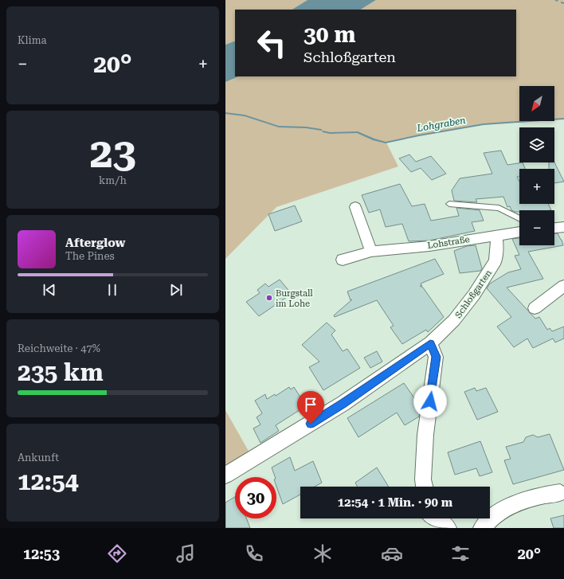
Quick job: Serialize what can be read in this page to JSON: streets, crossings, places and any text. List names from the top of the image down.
{
  "streets": {
    "street": ["Lohstraße", "Schloßgarten"]
  },
  "crossings": [
    ["Lohstraße", "Schloßgarten"]
  ],
  "water": ["Lohgraben"],
  "places": ["Burgstall im Lohe"],
  "north": "bottom left",
  "page": {
    "tile": [
      "Klima",
      ["23", "km/h"],
      ["Reichweite · 47%", "235 km"],
      ["Ankunft", "12:54"]
    ],
    "turn": ["30 m", "Schloßgarten"],
    "heat": ["−", "20°", "+"],
    "map_buttons": ["+", "−"],
    "song": ["Afterglow", "The Pines"],
    "limit": "30",
    "trip": "12:54 · 1 Min. · 90 m",
    "tabs": ["12:53", "20°"]
  }
}
